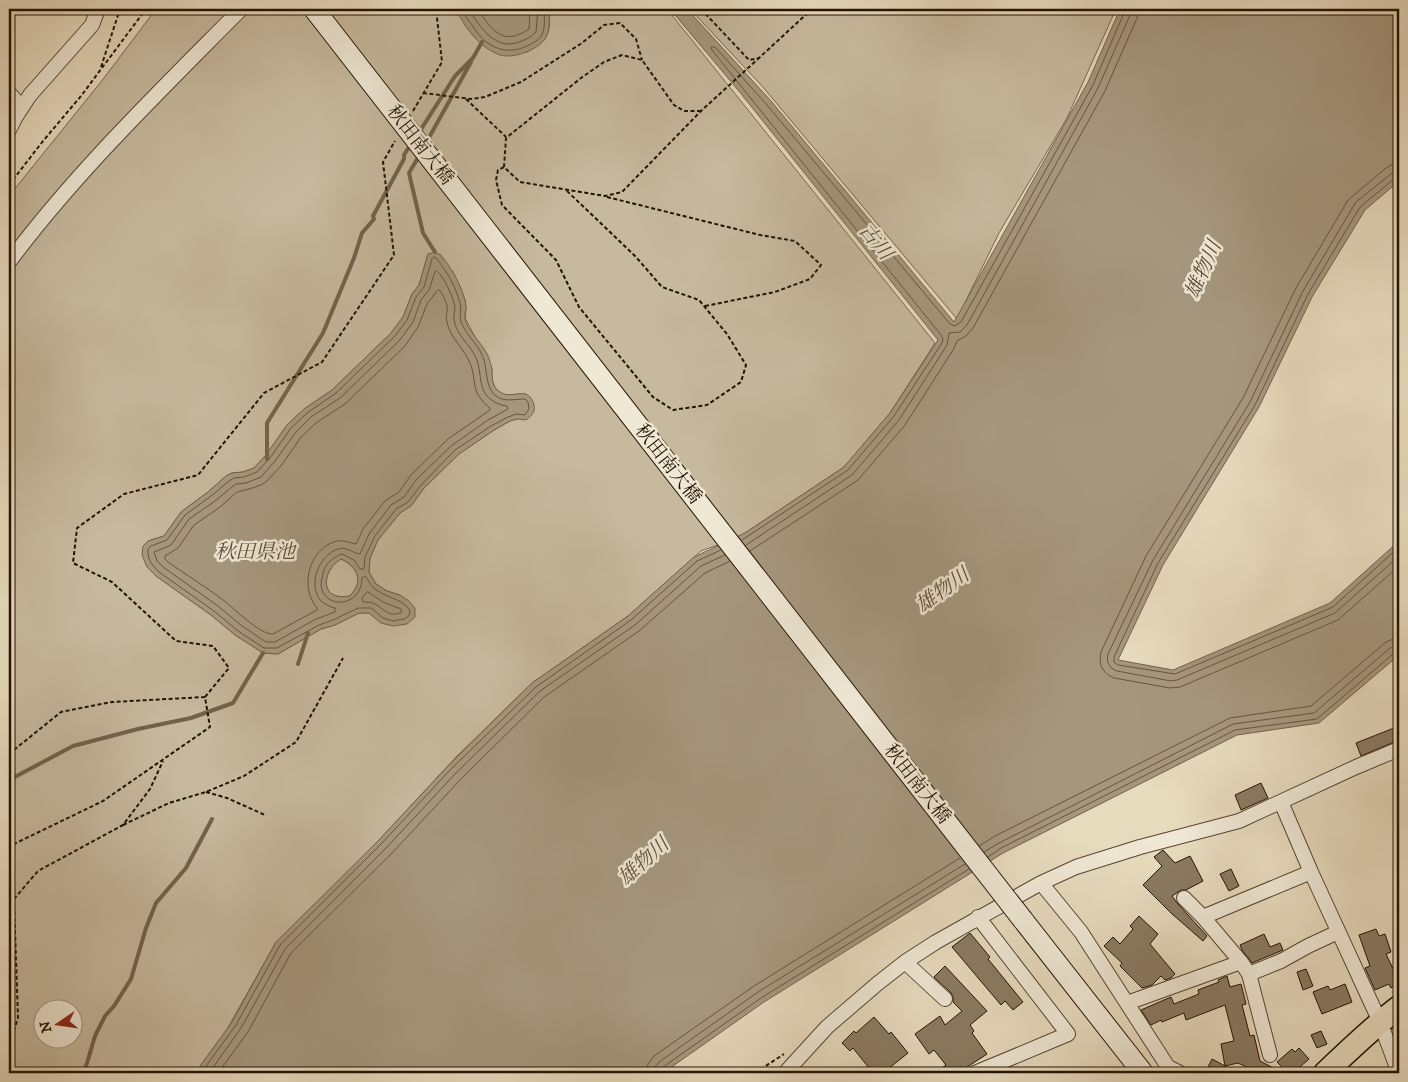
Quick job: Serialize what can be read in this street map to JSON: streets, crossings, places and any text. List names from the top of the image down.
{
  "streets": {
    "street": ["秋田南大橋"]
  },
  "water": ["古川", "雄物川", "秋田県池"],
  "north": "left"
}
